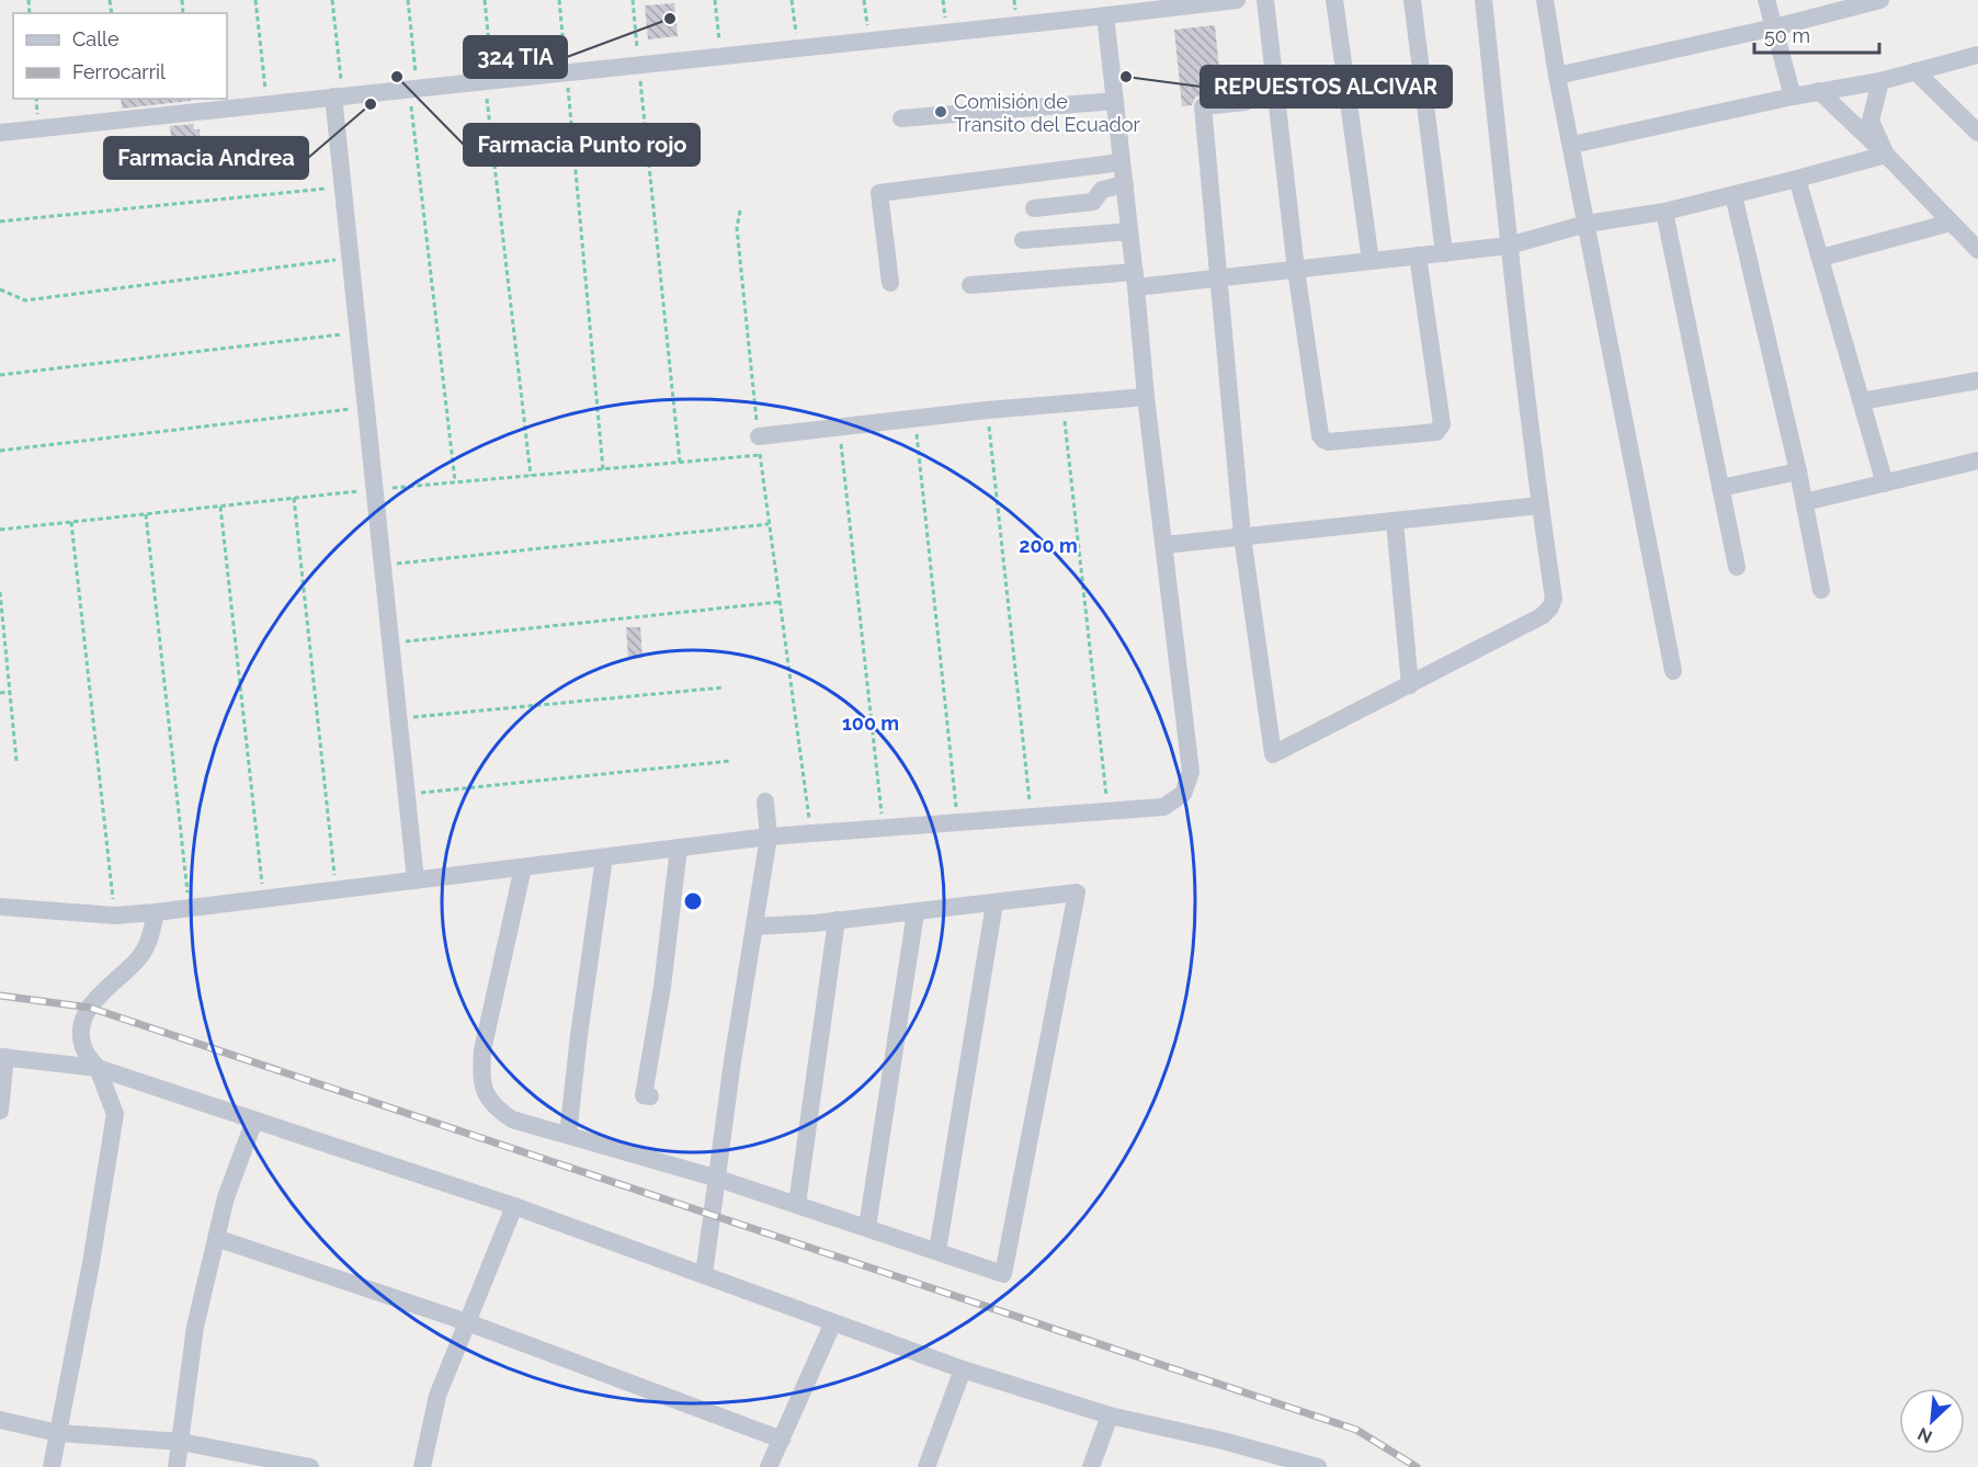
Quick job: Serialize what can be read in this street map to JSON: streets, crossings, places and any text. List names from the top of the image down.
{
  "places": [
    "324 TIA",
    "Farmacia Punto rojo",
    "REPUESTOS ALCIVAR",
    "Farmacia Andrea",
    "Comisión de Transito del Ecuador"
  ],
  "legend": ["Calle", "Ferrocarril"],
  "scale_bar": "50 m",
  "north": "bottom left",
  "rings": ["200 m", "100 m"]
}
